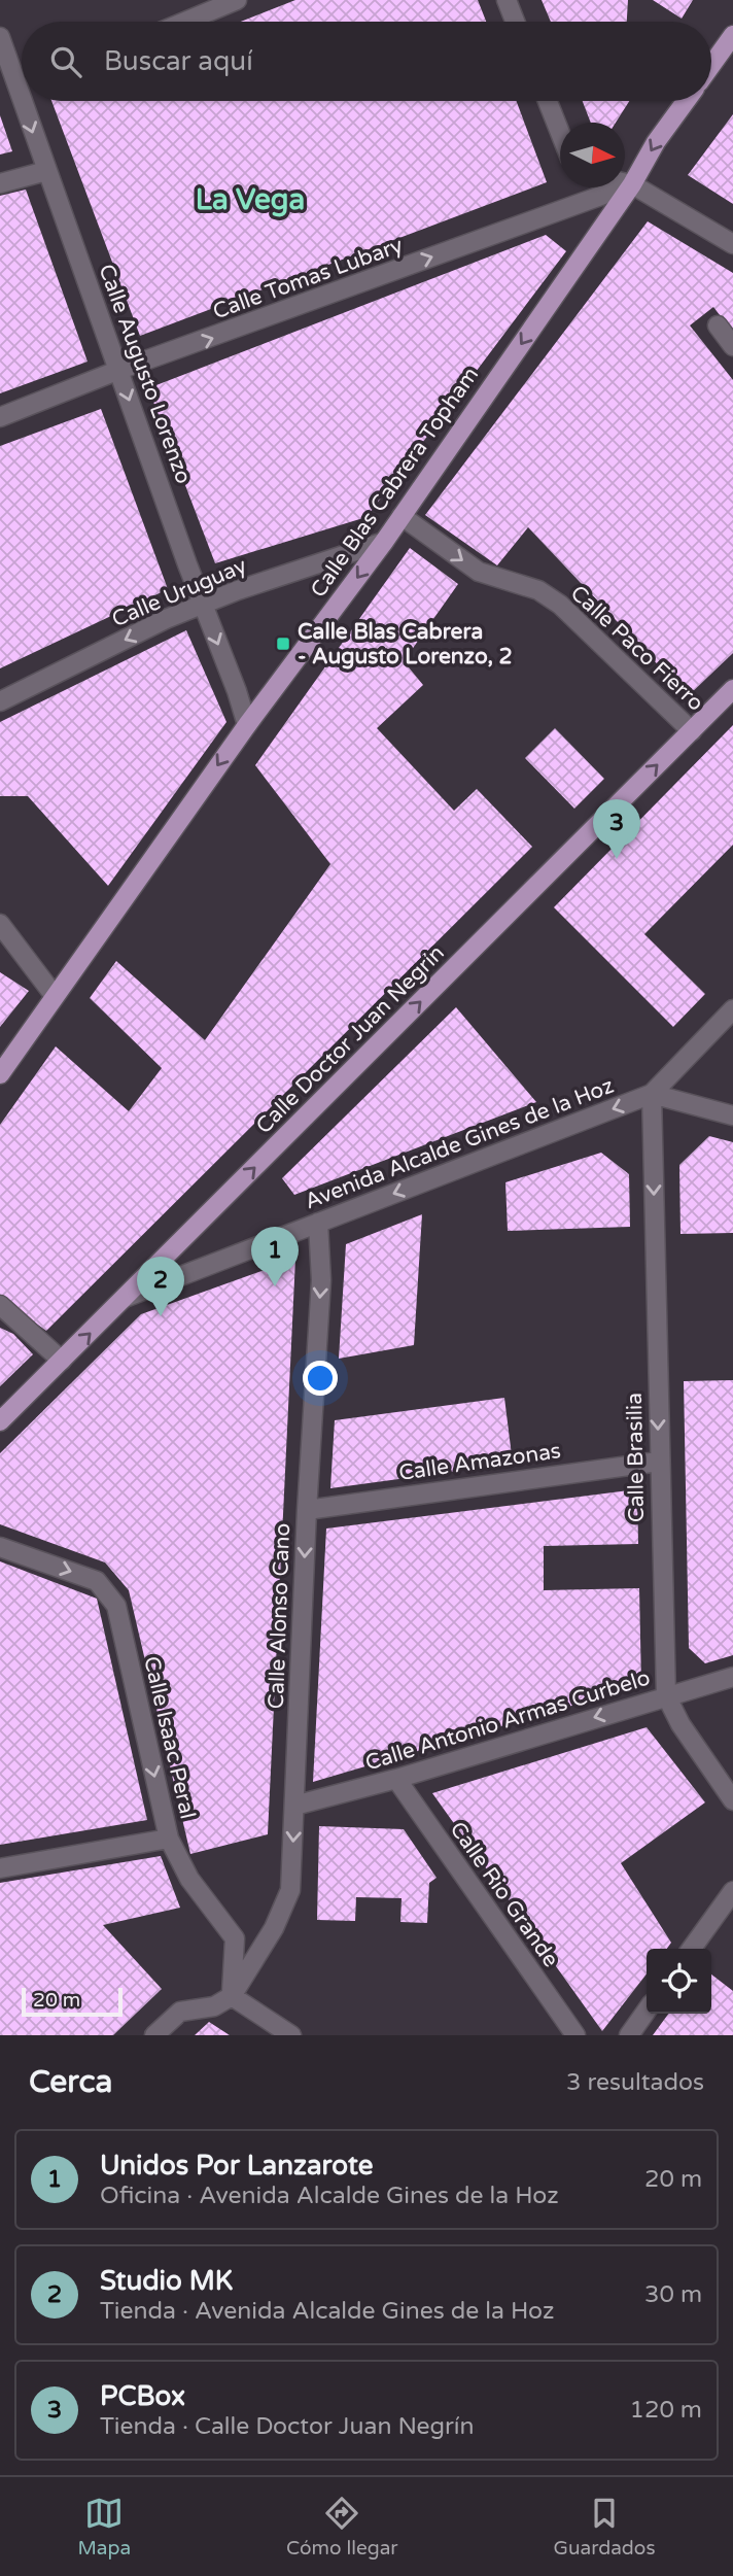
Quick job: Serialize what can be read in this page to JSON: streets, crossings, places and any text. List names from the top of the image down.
{
  "streets": {
    "main road": ["Calle Blas Cabrera Topham", "Calle Doctor Juan Negrín"],
    "street": [
      "Calle Tomas Lubary",
      "Calle Augusto Lorenzo",
      "Calle Uruguay",
      "Calle Paco Fierro",
      "Avenida Alcalde Gines de la Hoz",
      "Calle Brasilia",
      "Calle Amazonas",
      "Calle Alonso Cano",
      "Calle Antonio Armas Curbelo",
      "Calle Isaac Peral",
      "Calle Rio Grande"
    ]
  },
  "crossings": [
    ["Calle Tomas Lubary", "Calle Augusto Lorenzo"],
    ["Calle Tomas Lubary", "Calle Blas Cabrera Topham"],
    ["Calle Augusto Lorenzo", "Calle Blas Cabrera Topham"],
    ["Calle Augusto Lorenzo", "Calle Uruguay"],
    ["Calle Blas Cabrera Topham", "Calle Uruguay"],
    ["Calle Blas Cabrera Topham", "Calle Paco Fierro"],
    ["Calle Paco Fierro", "Calle Doctor Juan Negrín"],
    ["Calle Doctor Juan Negrín", "Avenida Alcalde Gines de la Hoz"],
    ["Avenida Alcalde Gines de la Hoz", "Calle Brasilia"],
    ["Avenida Alcalde Gines de la Hoz", "Calle Alonso Cano"],
    ["Calle Brasilia", "Calle Amazonas"],
    ["Calle Brasilia", "Calle Antonio Armas Curbelo"],
    ["Calle Amazonas", "Calle Alonso Cano"],
    ["Calle Alonso Cano", "Calle Antonio Armas Curbelo"],
    ["Calle Alonso Cano", "Calle Isaac Peral"],
    ["Calle Antonio Armas Curbelo", "Calle Rio Grande"]
  ],
  "one_way": [
    "Calle Tomas Lubary",
    "Calle Augusto Lorenzo",
    "Calle Blas Cabrera Topham",
    "Calle Uruguay",
    "Calle Paco Fierro",
    "Calle Doctor Juan Negrín",
    "Avenida Alcalde Gines de la Hoz",
    "Calle Brasilia",
    "Calle Alonso Cano",
    "Calle Antonio Armas Curbelo",
    "Calle Isaac Peral"
  ],
  "districts": ["La Vega"],
  "places": {
    "transit": ["Calle Blas Cabrera - Augusto Lorenzo, 2"]
  },
  "scale_bar": "20 m",
  "north": "right",
  "page": {
    "search": "Buscar aquí",
    "pins": ["3", "1", "2"],
    "scale": "20 m",
    "heading": ["Cerca", "3 resultados"],
    "list": [
      {
        "mark": "1",
        "name": "Unidos Por Lanzarote",
        "note": "Oficina · Avenida Alcalde Gines de la Hoz",
        "value": "20 m"
      },
      {
        "mark": "2",
        "name": "Studio MK",
        "note": "Tienda · Avenida Alcalde Gines de la Hoz",
        "value": "30 m"
      },
      {
        "mark": "3",
        "name": "PCBox",
        "note": "Tienda · Calle Doctor Juan Negrín",
        "value": "120 m"
      }
    ],
    "nav": ["Mapa", "Cómo llegar", "Guardados"]
  }
}
